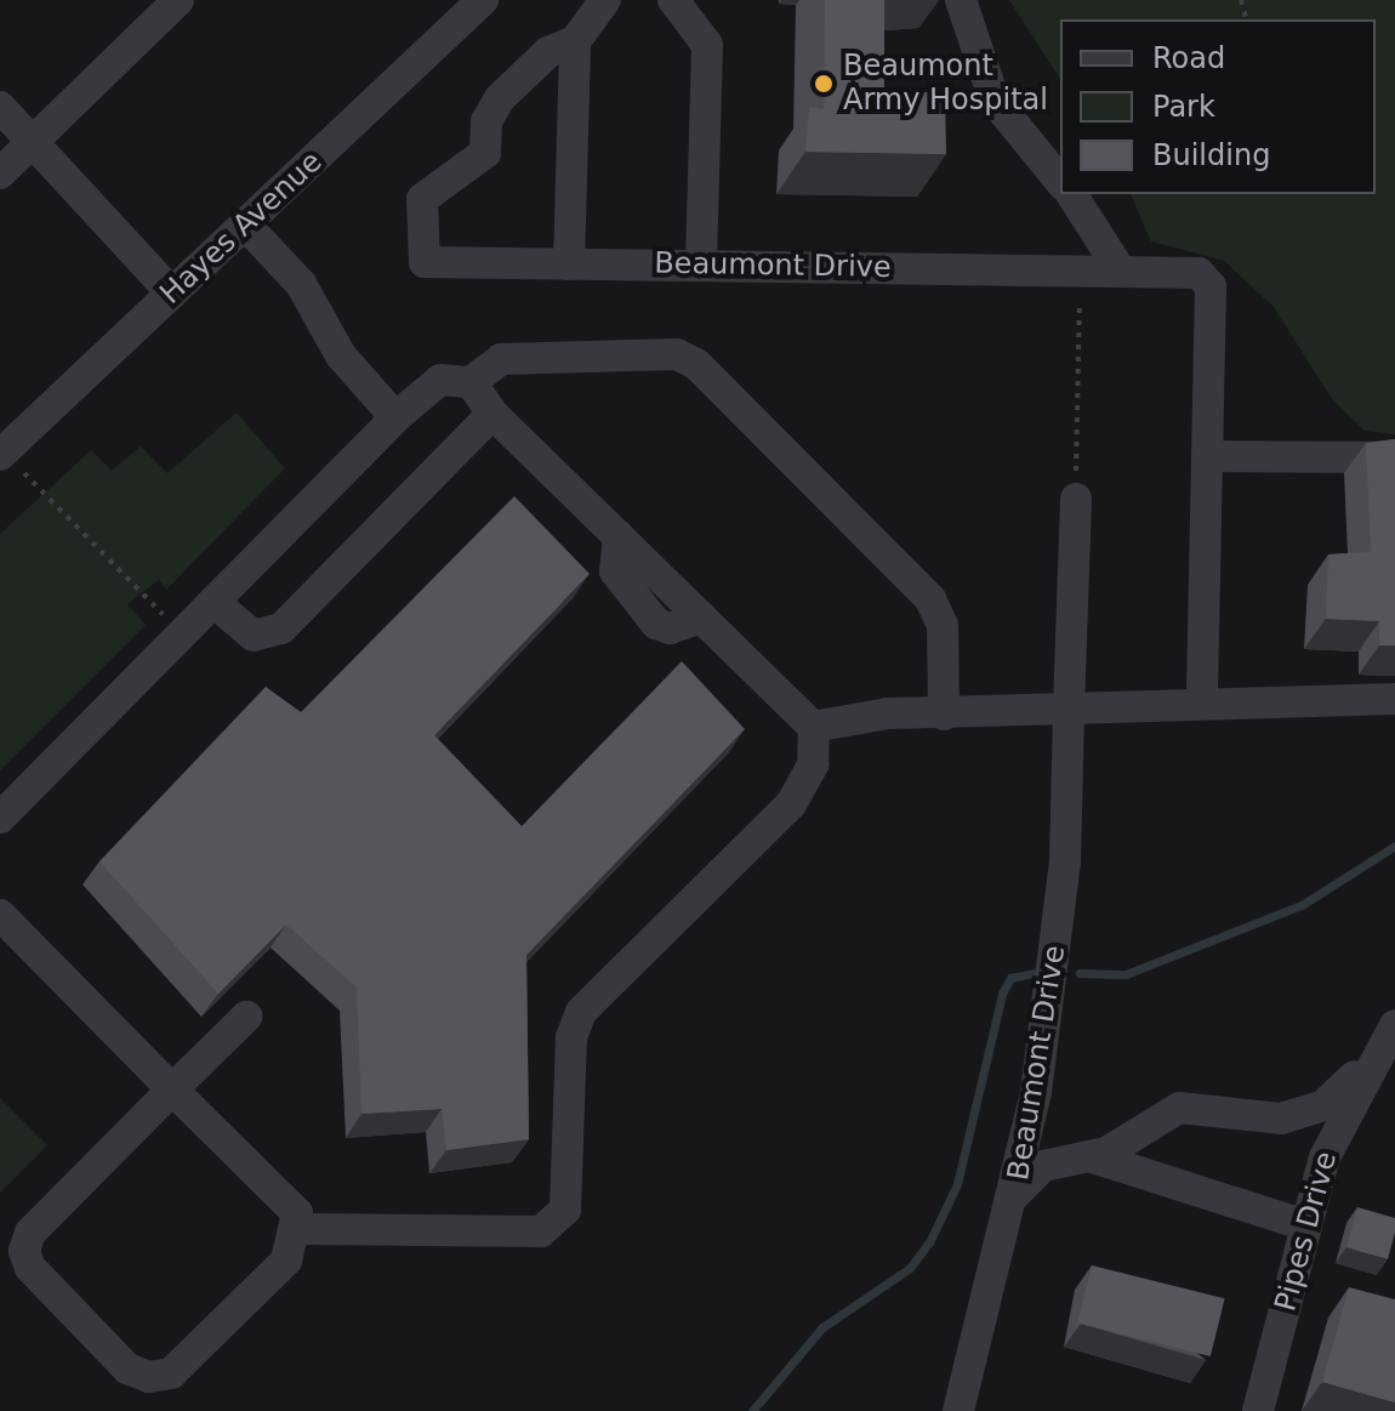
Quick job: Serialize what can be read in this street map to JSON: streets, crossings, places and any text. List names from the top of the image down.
{
  "streets": {
    "street": ["Hayes Avenue", "Beaumont Drive", "Pipes Drive"]
  },
  "crossings": [
    ["Beaumont Drive", "Pipes Drive"]
  ],
  "places": ["Beaumont Army Hospital"],
  "legend": ["Road", "Park", "Building"]
}
